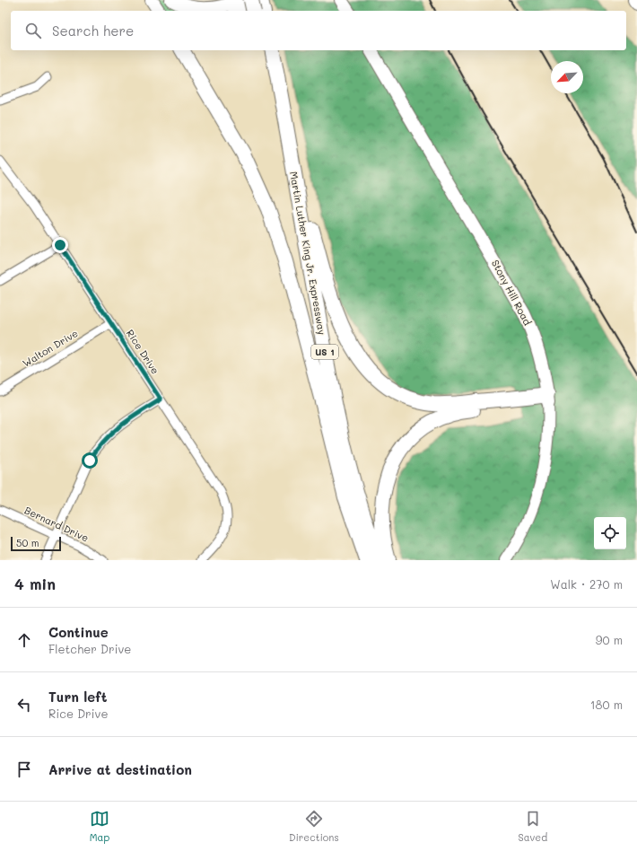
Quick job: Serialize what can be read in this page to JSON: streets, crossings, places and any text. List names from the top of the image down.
{
  "streets": {
    "highway": ["Martin Luther King Jr. Expressway", "US 1"],
    "main road": ["Stony Hill Road"],
    "street": ["Walton Drive", "Rice Drive", "Bernard Drive"]
  },
  "crossings": [
    ["Walton Drive", "Rice Drive"]
  ],
  "scale_bar": "50 m",
  "north": "bottom left",
  "page": {
    "search": "Search here",
    "scale": "50 m",
    "heading": ["4 min", "Walk · 270 m"],
    "list": [
      ["Continue", "Fletcher Drive", "90 m"],
      ["Turn left", "Rice Drive", "180 m"],
      "Arrive at destination"
    ],
    "nav": ["Map", "Directions", "Saved"]
  }
}
